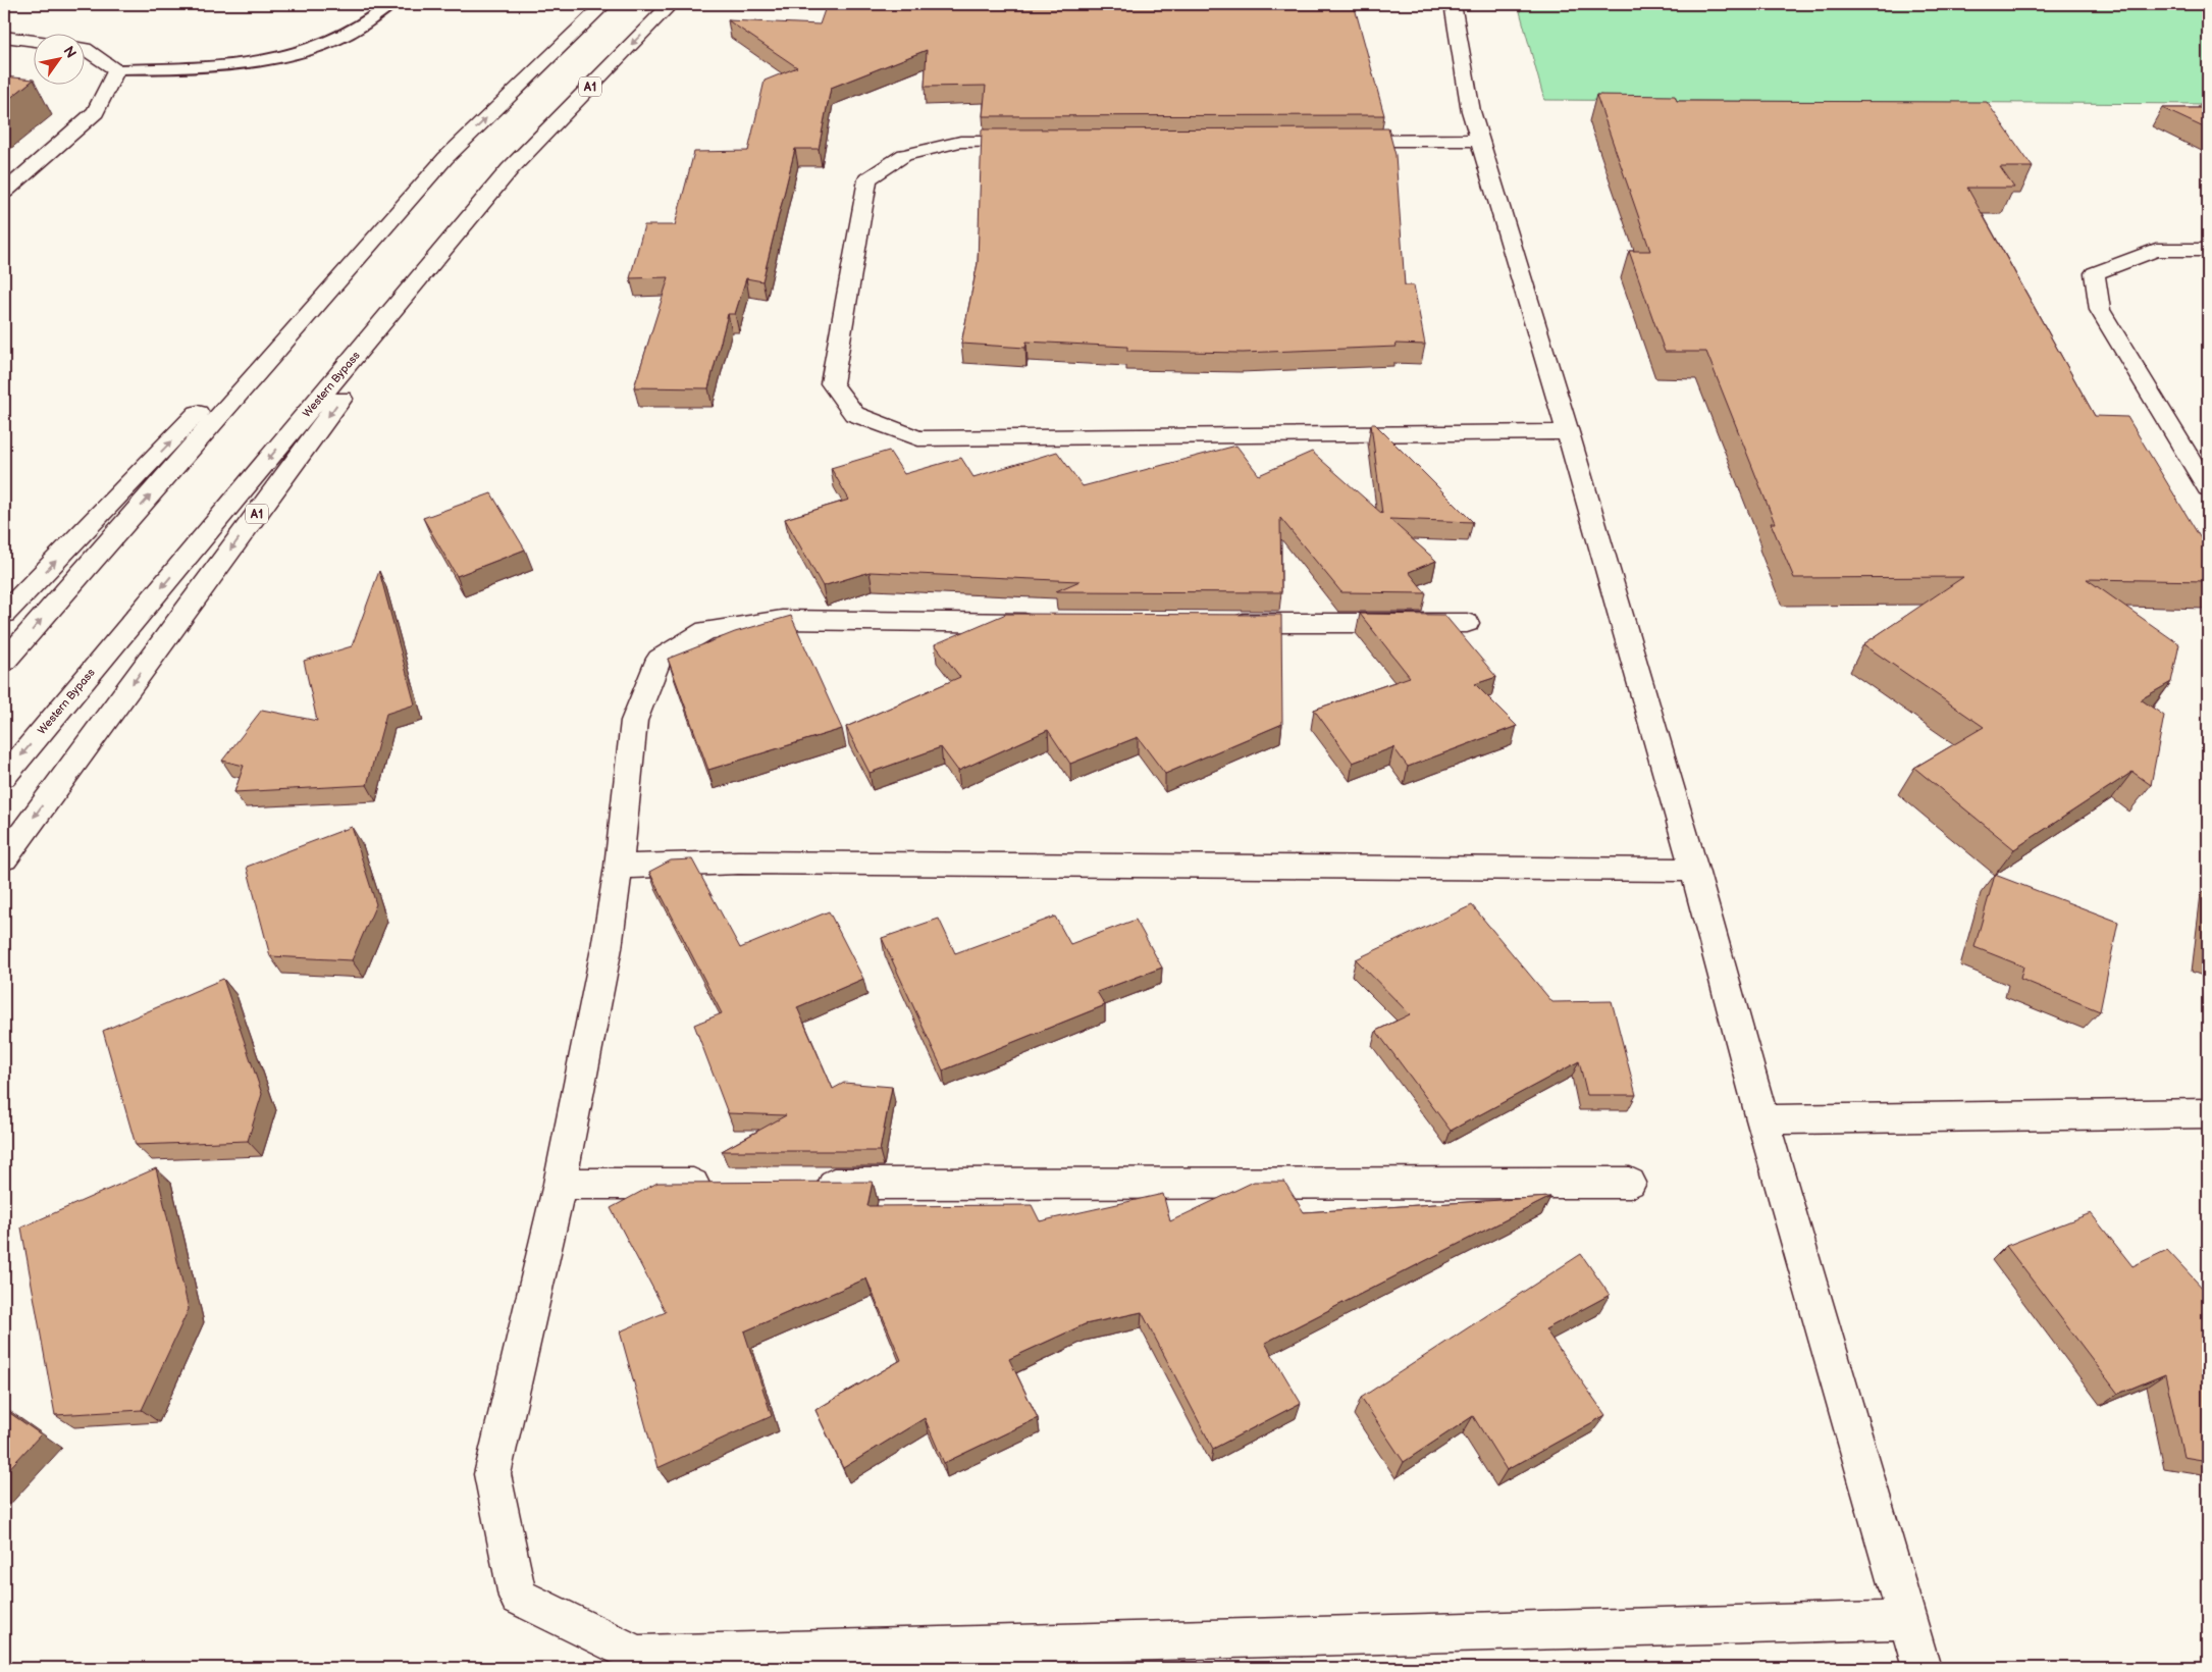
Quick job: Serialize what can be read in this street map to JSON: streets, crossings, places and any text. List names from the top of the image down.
{
  "streets": {
    "main road": ["A1", "Western Bypass"]
  },
  "crossings": [
    ["A1", "Western Bypass"]
  ],
  "north": "top right"
}
